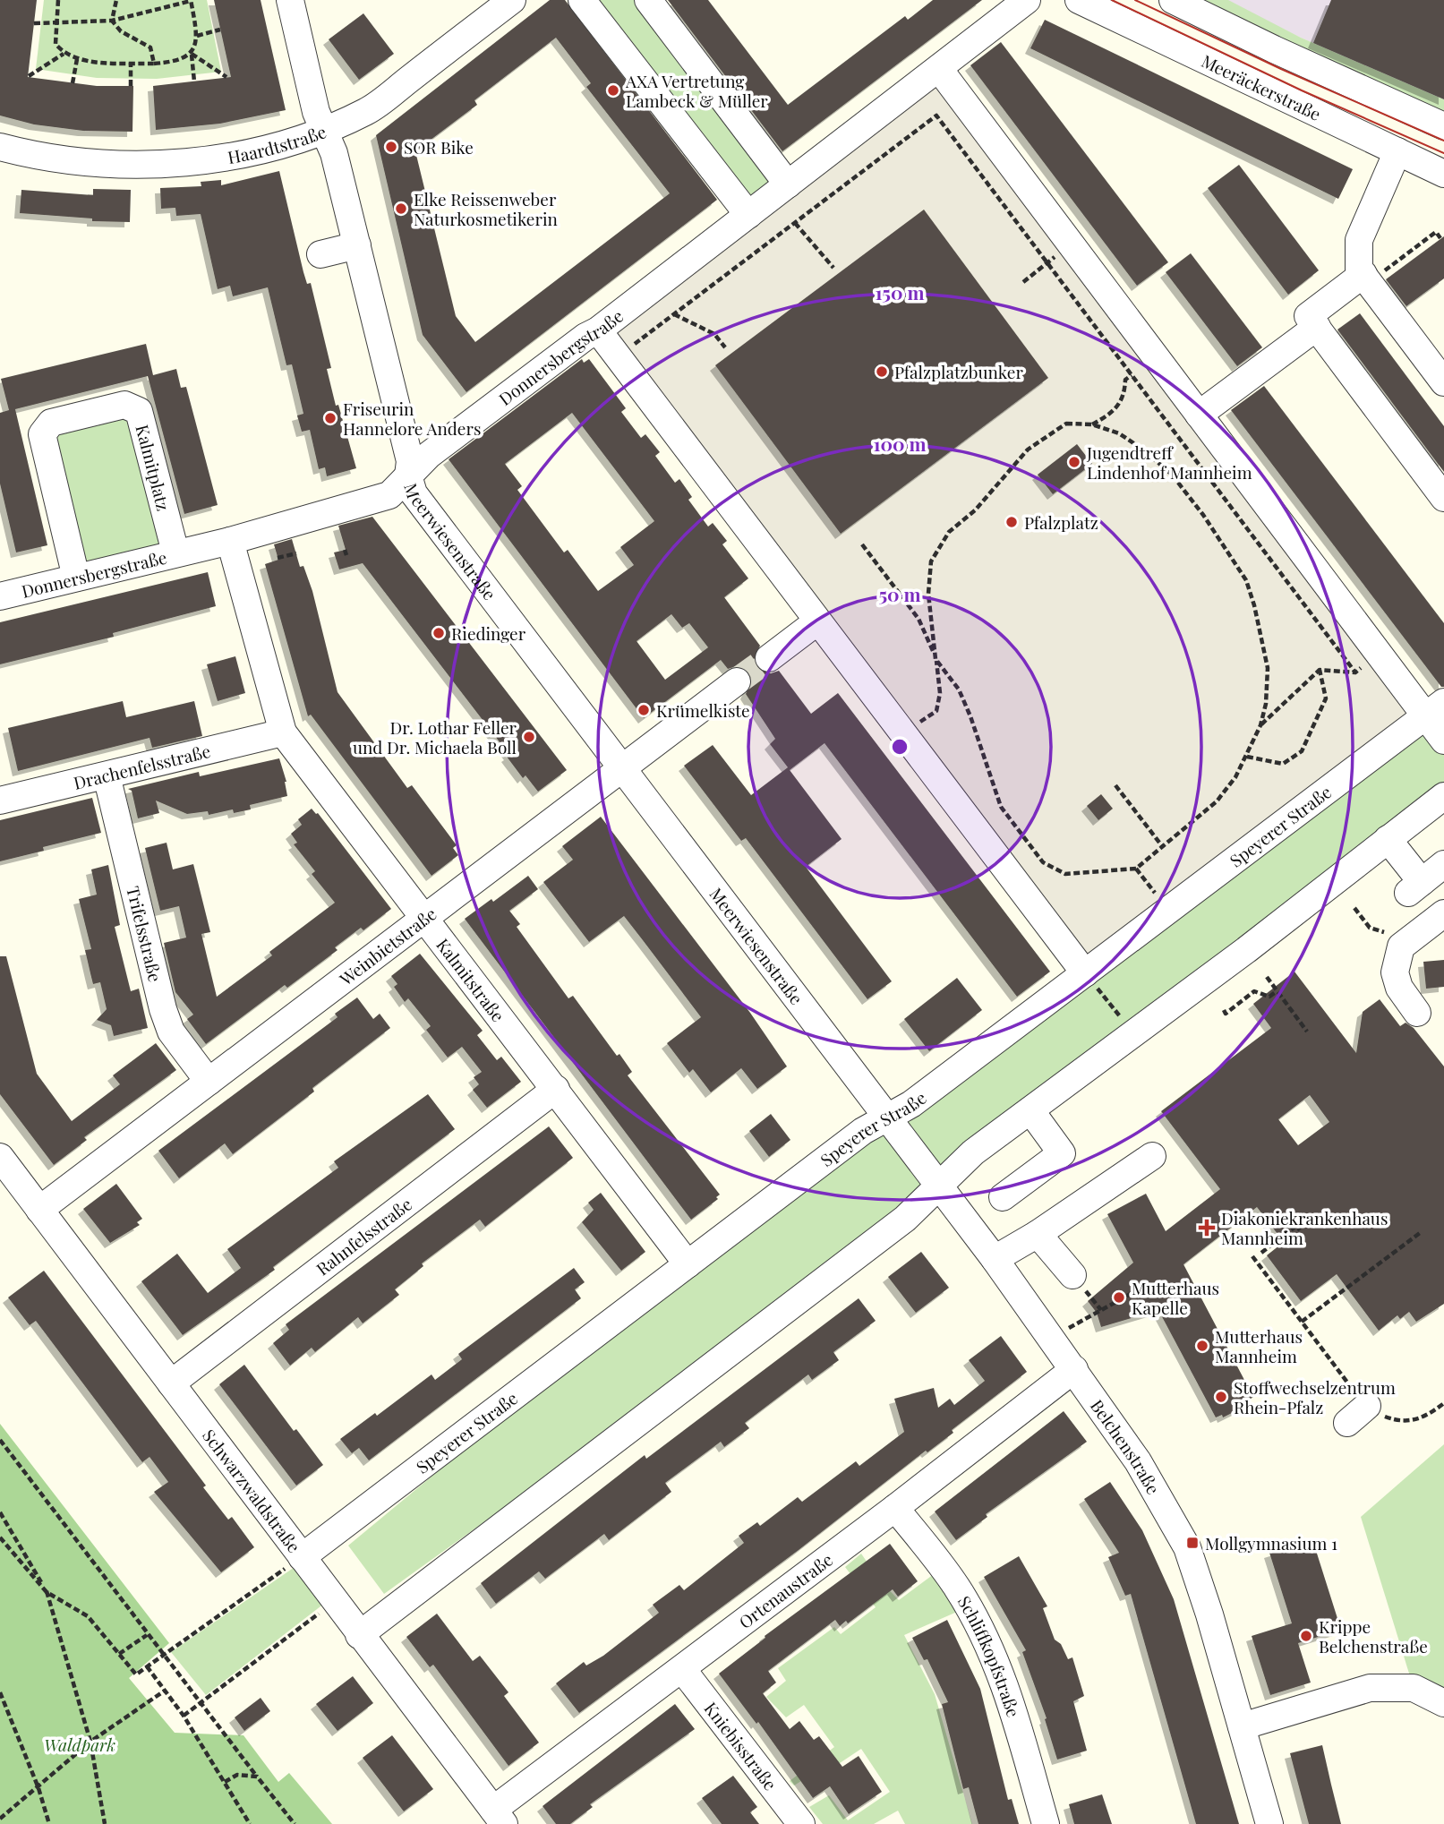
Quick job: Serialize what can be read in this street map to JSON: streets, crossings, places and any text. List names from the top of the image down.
{
  "streets": {
    "street": [
      "Meeräckerstraße",
      "Haardtstraße",
      "Donnersbergstraße",
      "Kalmitplatz",
      "Meerwiesenstraße",
      "Drachenfelsstraße",
      "Speyerer Straße",
      "Trifelsstraße",
      "Weinbietstraße",
      "Kalmitstraße",
      "Rahnfelsstraße",
      "Belchenstraße",
      "Schwarzwaldstraße",
      "Ortenaustraße",
      "Schliffkopfstraße",
      "Kniebisstraße"
    ]
  },
  "crossings": [
    ["Haardtstraße", "Meerwiesenstraße"],
    ["Donnersbergstraße", "Kalmitplatz"],
    ["Donnersbergstraße", "Meerwiesenstraße"],
    ["Donnersbergstraße", "Kalmitstraße"],
    ["Meerwiesenstraße", "Speyerer Straße"],
    ["Meerwiesenstraße", "Weinbietstraße"],
    ["Meerwiesenstraße", "Belchenstraße"],
    ["Drachenfelsstraße", "Trifelsstraße"],
    ["Drachenfelsstraße", "Kalmitstraße"],
    ["Speyerer Straße", "Kalmitstraße"],
    ["Speyerer Straße", "Belchenstraße"],
    ["Speyerer Straße", "Schwarzwaldstraße"],
    ["Trifelsstraße", "Weinbietstraße"],
    ["Weinbietstraße", "Kalmitstraße"],
    ["Weinbietstraße", "Schwarzwaldstraße"],
    ["Kalmitstraße", "Rahnfelsstraße"],
    ["Rahnfelsstraße", "Schwarzwaldstraße"],
    ["Belchenstraße", "Ortenaustraße"],
    ["Schwarzwaldstraße", "Ortenaustraße"],
    ["Ortenaustraße", "Schliffkopfstraße"],
    ["Ortenaustraße", "Kniebisstraße"]
  ],
  "parks": ["Waldpark"],
  "places": {
    "other": [
      "AXA Vertretung Lambeck & Müller",
      "SOR Bike",
      "Elke Reissenweber Naturkosmetikerin",
      "Pfalzplatzbunker",
      "Friseurin Hannelore Anders",
      "Jugendtreff Lindenhof Mannheim",
      "Pfalzplatz",
      "Riedinger",
      "Krümelkiste",
      "Dr. Lothar Feller und Dr. Michaela Boll",
      "Mutterhaus Kapelle",
      "Mutterhaus Mannheim",
      "Stoffwechselzentrum Rhein-Pfalz",
      "Krippe Belchenstraße"
    ],
    "health": ["Diakoniekrankenhaus Mannheim"],
    "transit": ["Mollgymnasium 1"]
  },
  "rings": ["150 m", "100 m", "50 m"]
}
